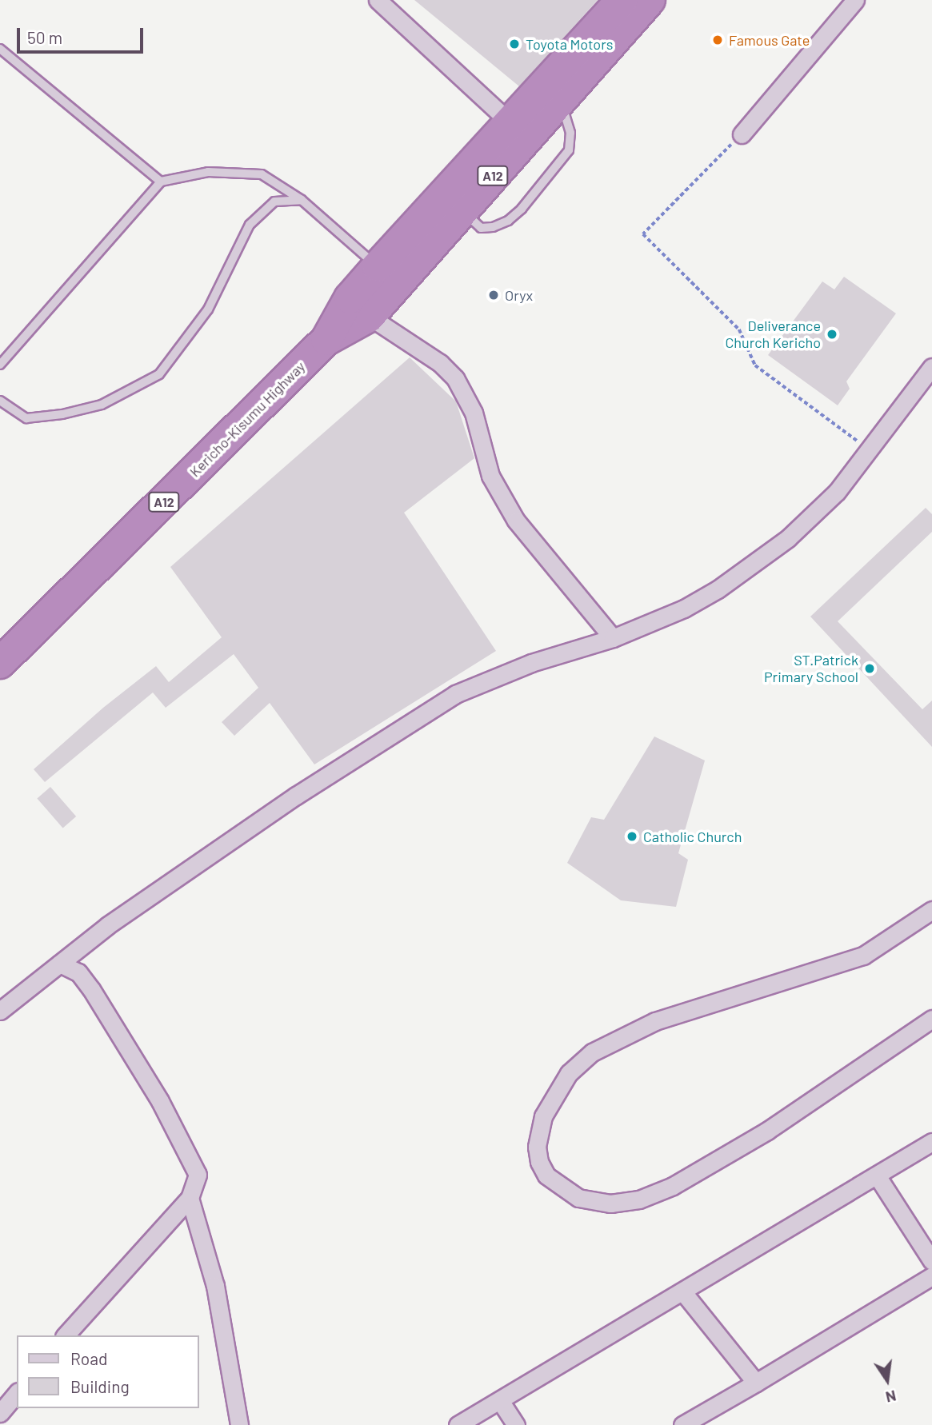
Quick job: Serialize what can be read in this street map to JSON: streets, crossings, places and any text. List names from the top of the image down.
{
  "streets": {
    "highway": ["A12", "Kericho-Kisumu Highway"]
  },
  "places": [
    "Famous Gate",
    "Toyota Motors",
    "Oryx",
    "Deliverance Church Kericho",
    "ST.Patrick Primary School",
    "Catholic Church"
  ],
  "legend": ["Road", "Building"],
  "scale_bar": "50 m",
  "north": "bottom"
}
